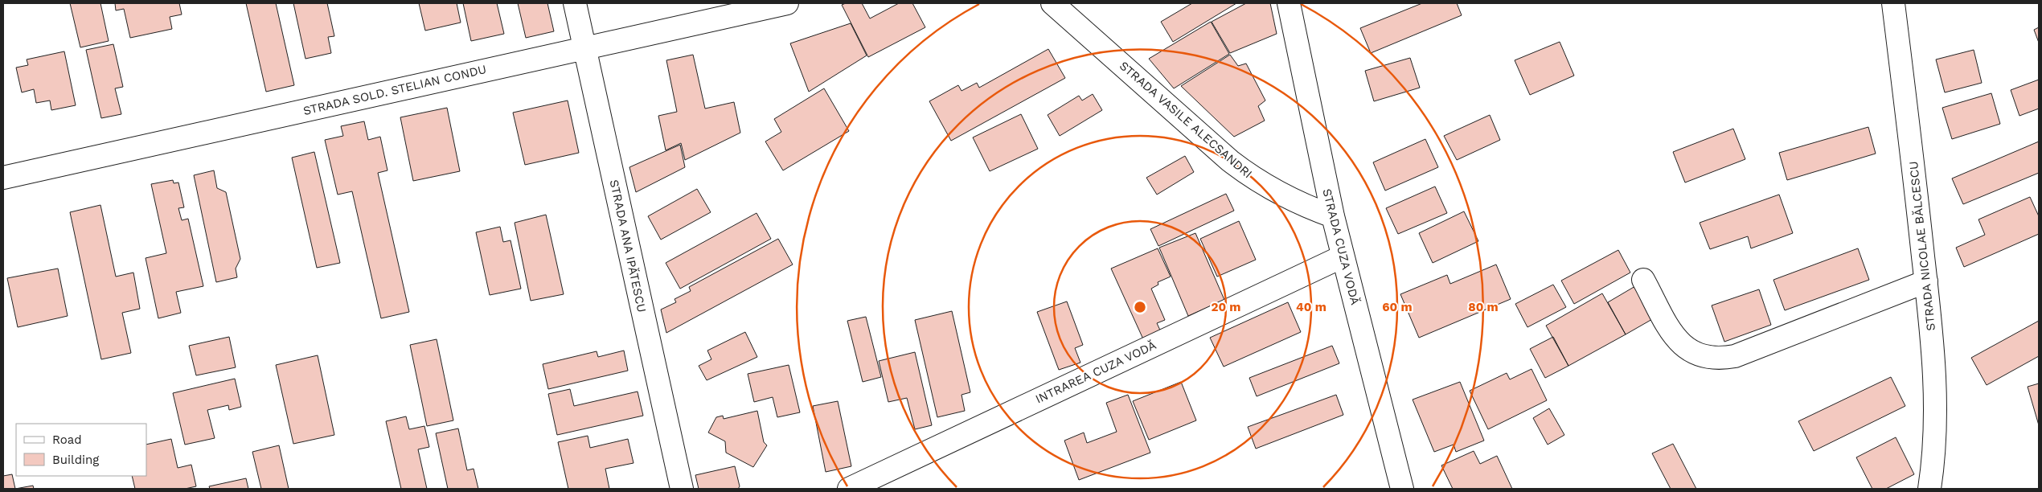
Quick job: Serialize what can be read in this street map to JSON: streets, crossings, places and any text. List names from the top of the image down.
{
  "streets": {
    "street": [
      "STRADA SOLD. STELIAN CONDU",
      "STRADA VASILE ALECSANDRI",
      "STRADA ANA IPĂTESCU",
      "STRADA NICOLAE BĂLCESCU",
      "STRADA CUZA VODĂ",
      "INTRAREA CUZA VODĂ"
    ]
  },
  "crossings": [
    ["STRADA SOLD. STELIAN CONDU", "STRADA ANA IPĂTESCU"],
    ["STRADA VASILE ALECSANDRI", "STRADA CUZA VODĂ"],
    ["STRADA CUZA VODĂ", "INTRAREA CUZA VODĂ"]
  ],
  "legend": ["Road", "Building"],
  "rings": [
    "20 m",
    "40 m",
    "60 m",
    "80 m"
  ]
}
